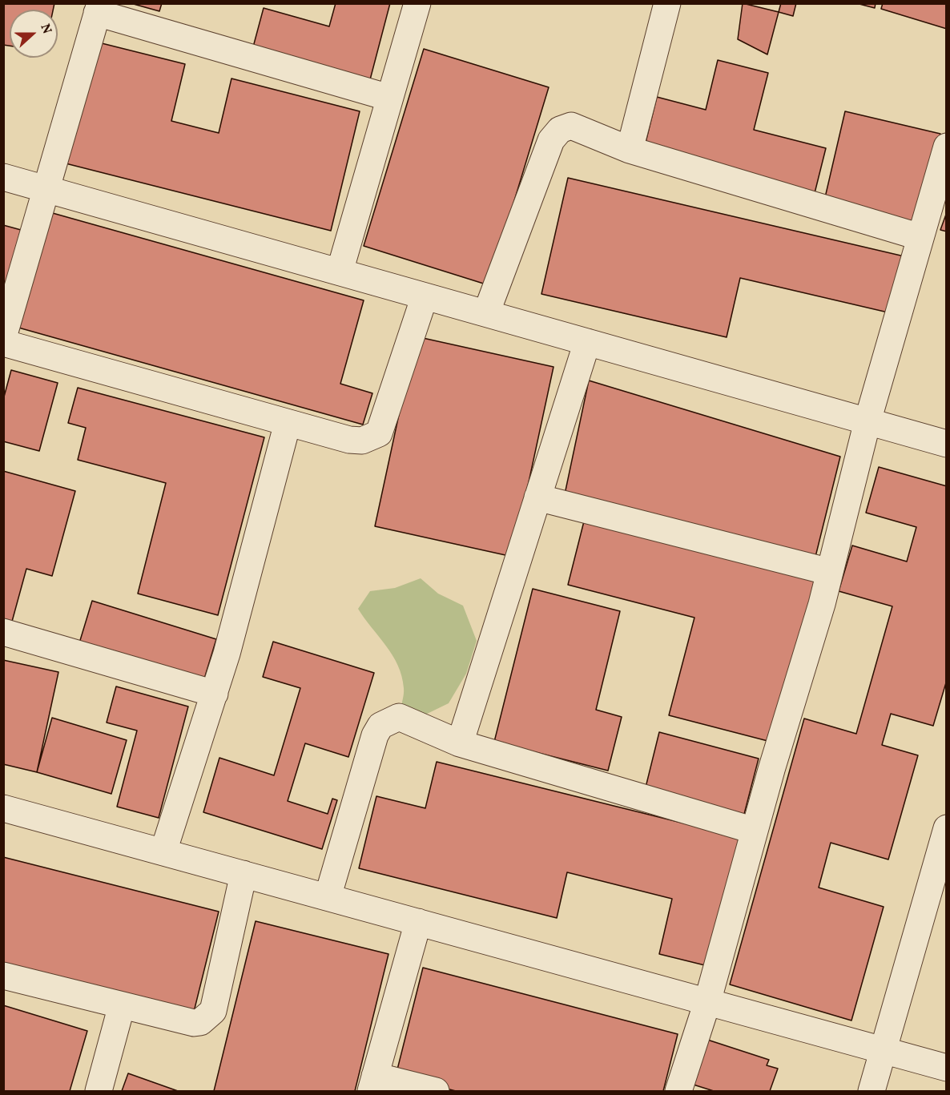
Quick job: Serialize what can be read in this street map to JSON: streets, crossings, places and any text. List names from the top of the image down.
{
  "north": "right"
}
